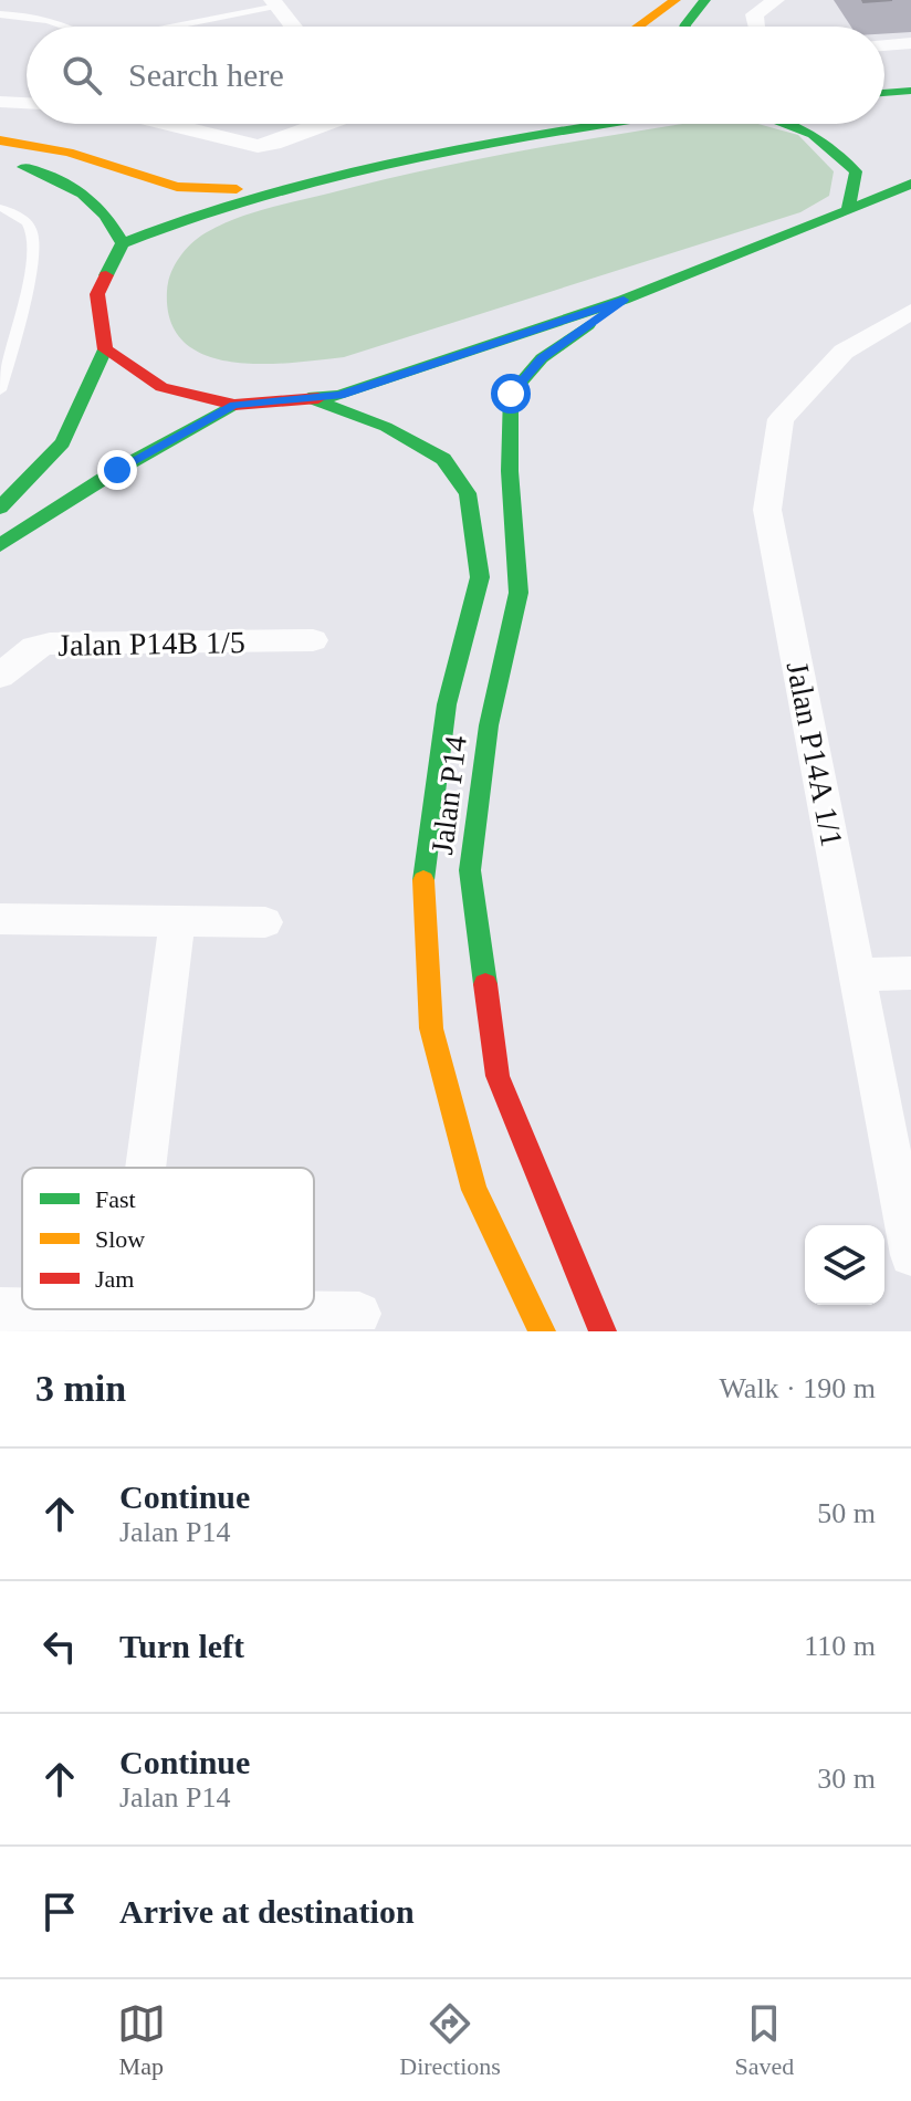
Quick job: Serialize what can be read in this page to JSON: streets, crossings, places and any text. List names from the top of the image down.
{
  "streets": {
    "main road": ["Jalan P14"],
    "street": ["Jalan P14B 1/5", "Jalan P14A 1/1"]
  },
  "legend": ["Fast", "Slow", "Jam"],
  "page": {
    "search": "Search here",
    "heading": ["3 min", "Walk · 190 m"],
    "list": [
      ["Continue", "Jalan P14", "50 m"],
      ["Turn left", "110 m"],
      ["Continue", "Jalan P14", "30 m"],
      "Arrive at destination"
    ],
    "nav": ["Map", "Directions", "Saved"]
  }
}
